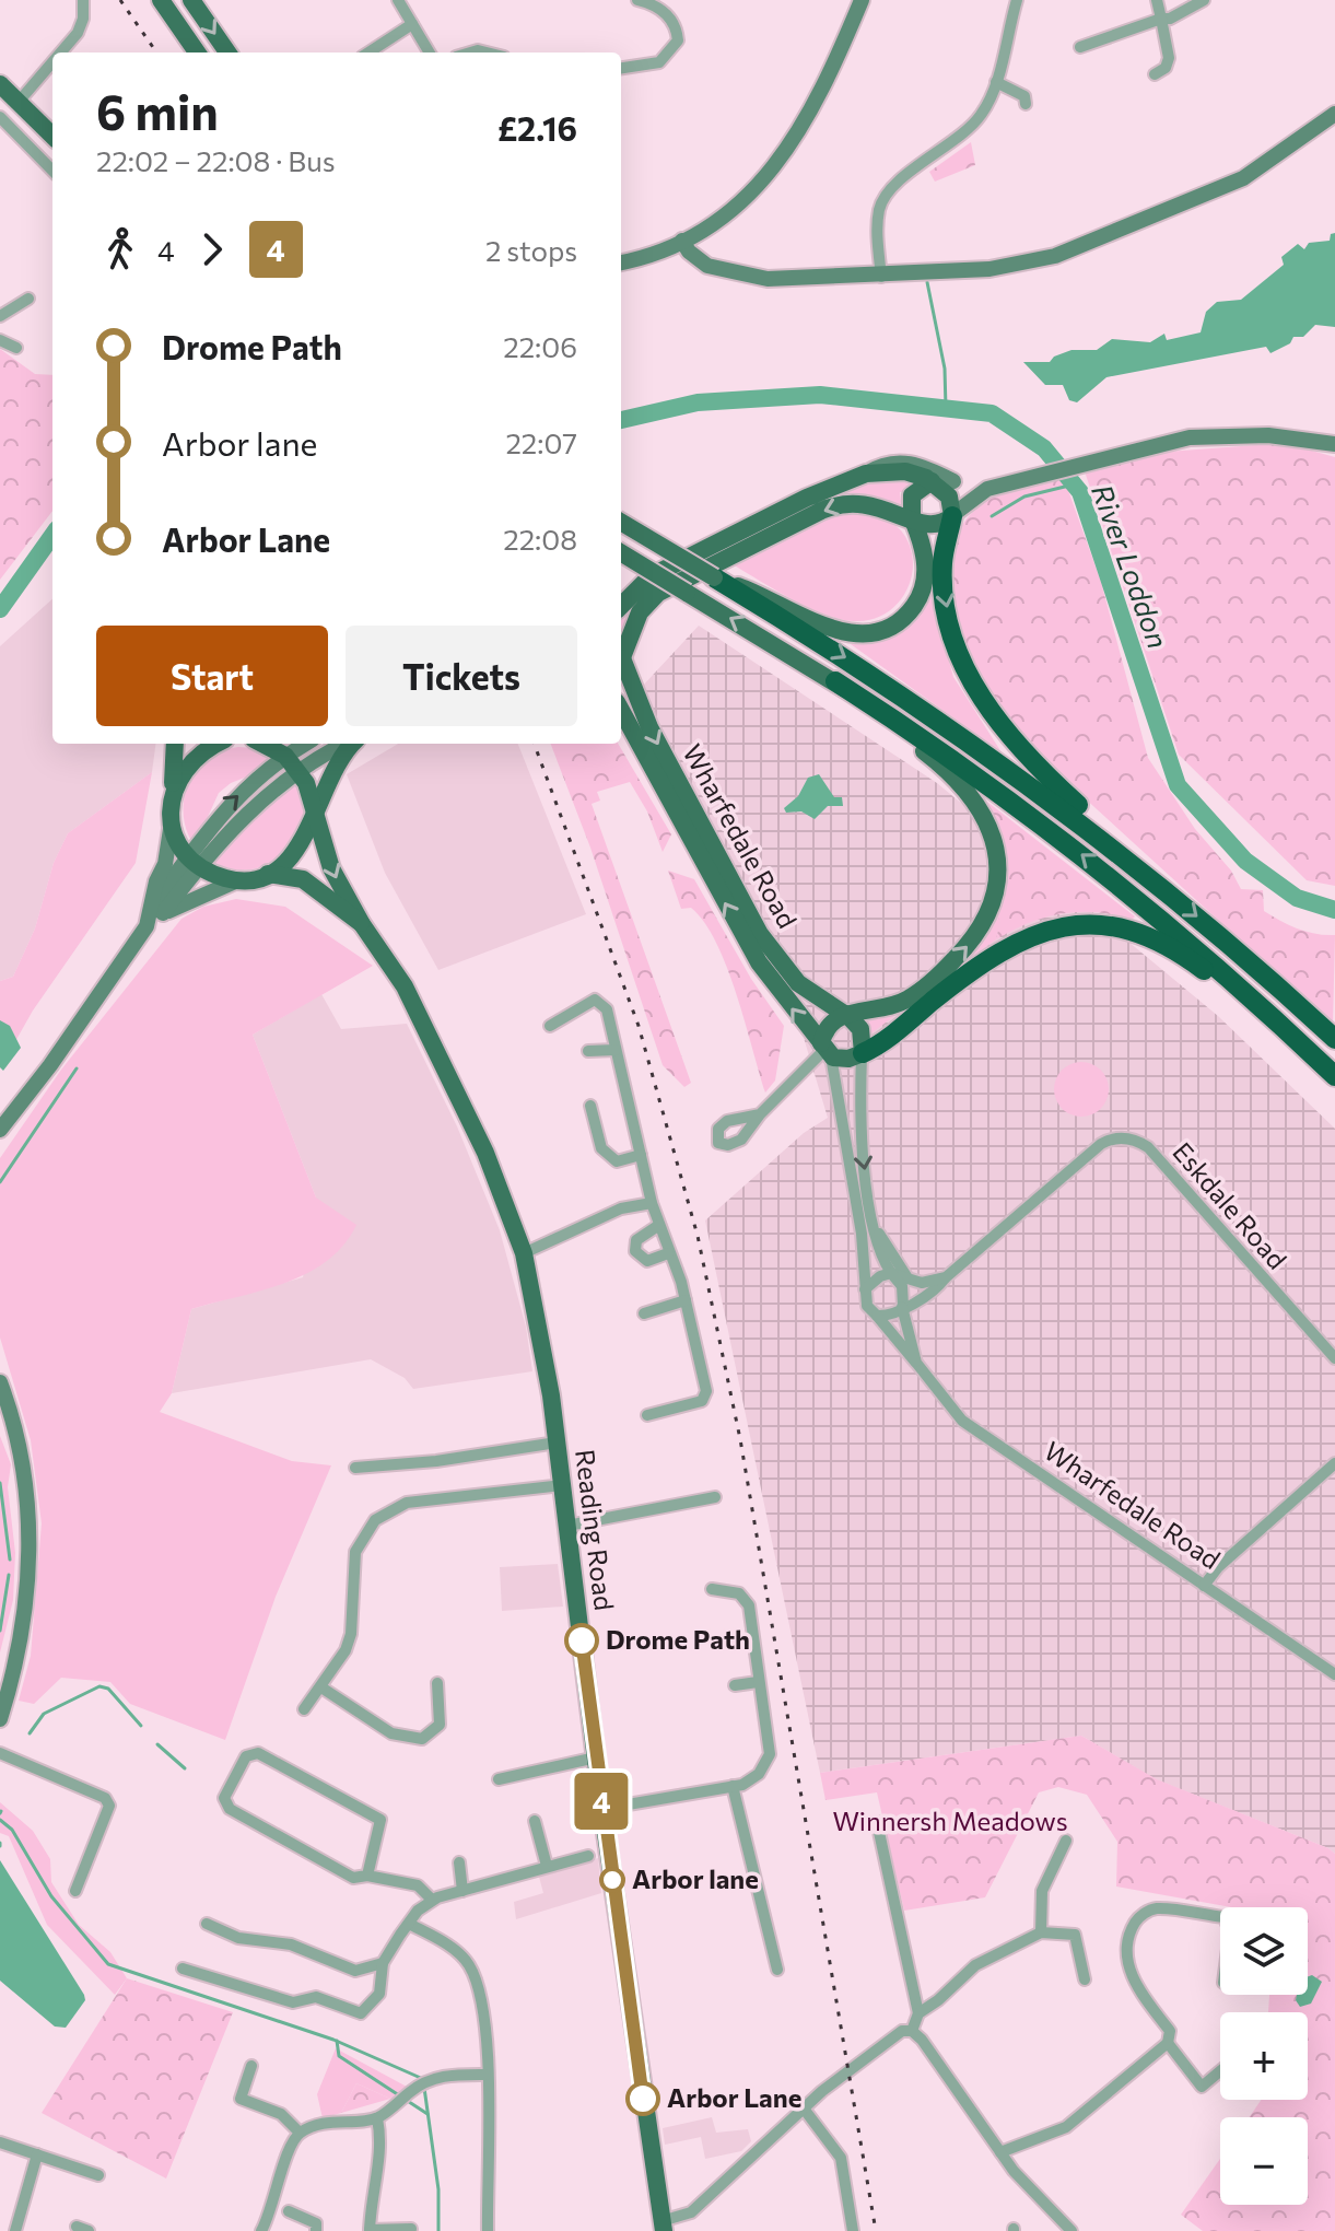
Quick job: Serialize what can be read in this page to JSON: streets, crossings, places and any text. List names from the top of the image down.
{
  "streets": {
    "main road": ["Wharfedale Road", "Reading Road"],
    "street": ["Eskdale Road"]
  },
  "water": ["River Loddon"],
  "parks": ["Winnersh Meadows"],
  "places": ["Drome Path", "Arbor lane", "Arbor Lane"],
  "lines": ["bus line 4"],
  "page": {
    "on_map": "4",
    "heading": ["6 min", "22:02 – 22:08 · Bus", "£2.16"],
    "legs": ["4", "4", "2 stops"],
    "list": [
      {
        "name": "Drome Path",
        "value": "22:06"
      },
      {
        "name": "Arbor lane",
        "value": "22:07"
      },
      {
        "name": "Arbor Lane",
        "value": "22:08"
      }
    ],
    "buttons": ["Start", "Tickets"],
    "map_buttons": ["+", "−"]
  }
}
